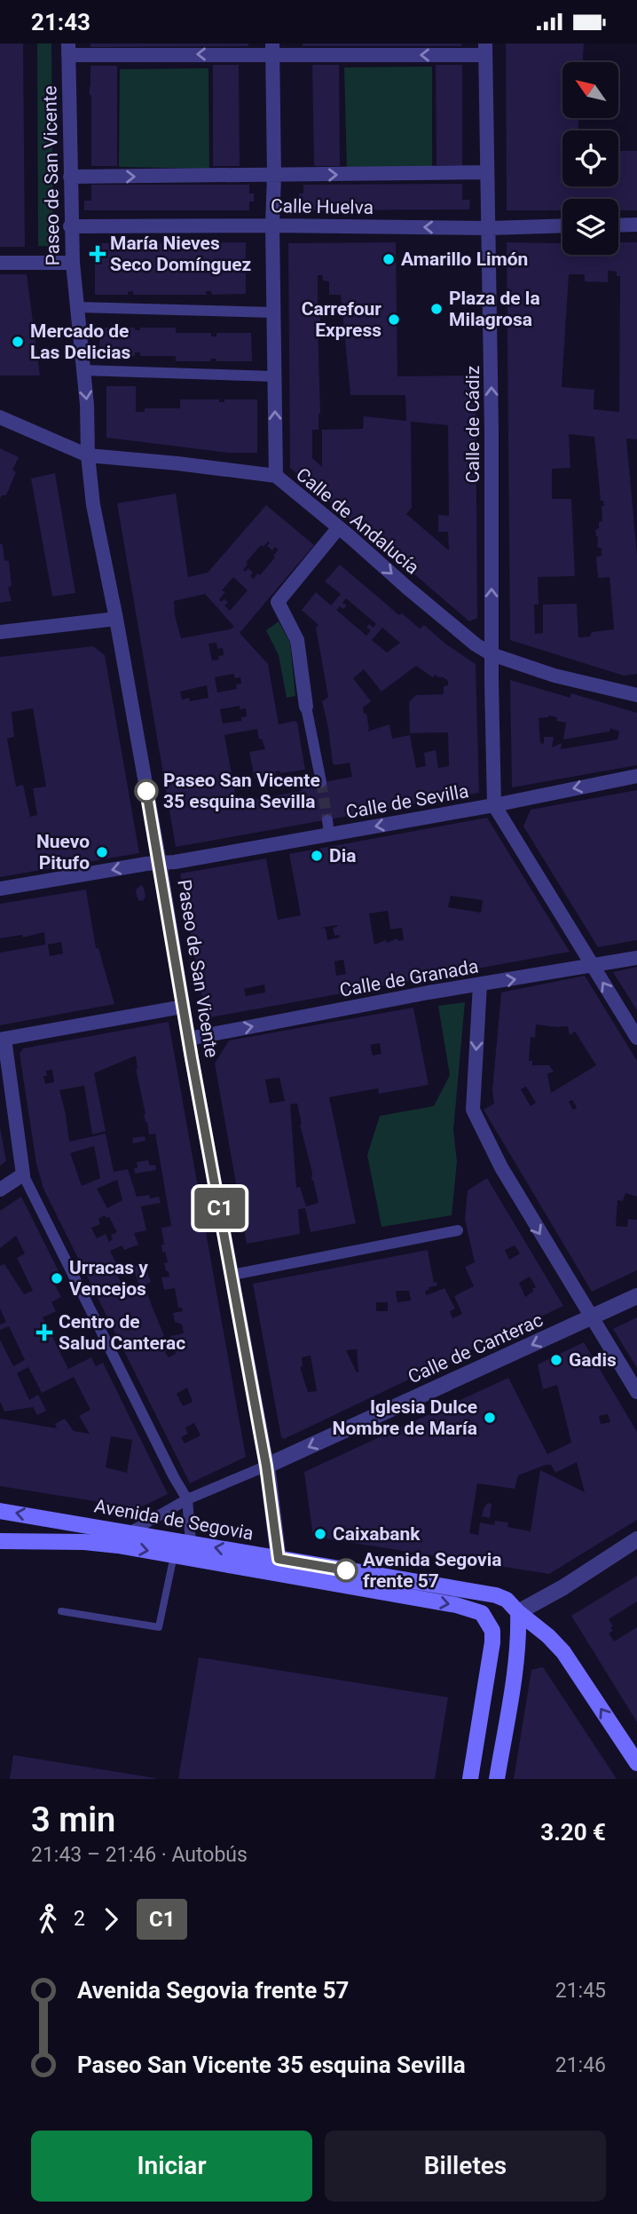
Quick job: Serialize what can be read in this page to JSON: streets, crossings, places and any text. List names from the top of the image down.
{
  "streets": {
    "main road": ["Avenida de Segovia"],
    "street": [
      "Paseo de San Vicente",
      "Calle Huelva",
      "Calle de Cádiz",
      "Calle de Andalucía",
      "Calle de Sevilla",
      "Calle de Granada",
      "Calle de Canterac"
    ]
  },
  "crossings": [
    ["Paseo de San Vicente", "Calle Huelva"],
    ["Paseo de San Vicente", "Calle de Andalucía"],
    ["Paseo de San Vicente", "Calle de Sevilla"],
    ["Paseo de San Vicente", "Calle de Granada"],
    ["Paseo de San Vicente", "Calle de Canterac"],
    ["Paseo de San Vicente", "Avenida de Segovia"],
    ["Calle Huelva", "Calle de Cádiz"],
    ["Calle de Cádiz", "Calle de Andalucía"],
    ["Calle de Cádiz", "Calle de Sevilla"],
    ["Calle de Canterac", "Avenida de Segovia"]
  ],
  "one_way": [
    "Calle de Cádiz",
    "Calle de Sevilla",
    "Calle de Granada",
    "Calle de Canterac"
  ],
  "places": {
    "health": ["María Nieves Seco Domínguez", "Centro de Salud Canterac"],
    "other": [
      "Amarillo Limón",
      "Plaza de la Milagrosa",
      "Carrefour Express",
      "Mercado de Las Delicias",
      "Paseo San Vicente 35 esquina Sevilla",
      "Nuevo Pitufo",
      "Dia",
      "Urracas y Vencejos",
      "Gadis",
      "Iglesia Dulce Nombre de María",
      "Caixabank",
      "Avenida Segovia frente 57"
    ]
  },
  "lines": ["bus line C1"],
  "north": "top left",
  "page": {
    "status": "21:43",
    "on_map": "C1",
    "heading": ["3 min", "21:43 – 21:46 · Autobús", "3.20 €"],
    "legs": ["2", "C1"],
    "list": [
      {
        "name": "Avenida Segovia frente 57",
        "value": "21:45"
      },
      {
        "name": "Paseo San Vicente 35 esquina Sevilla",
        "value": "21:46"
      }
    ],
    "buttons": ["Iniciar", "Billetes"]
  }
}
